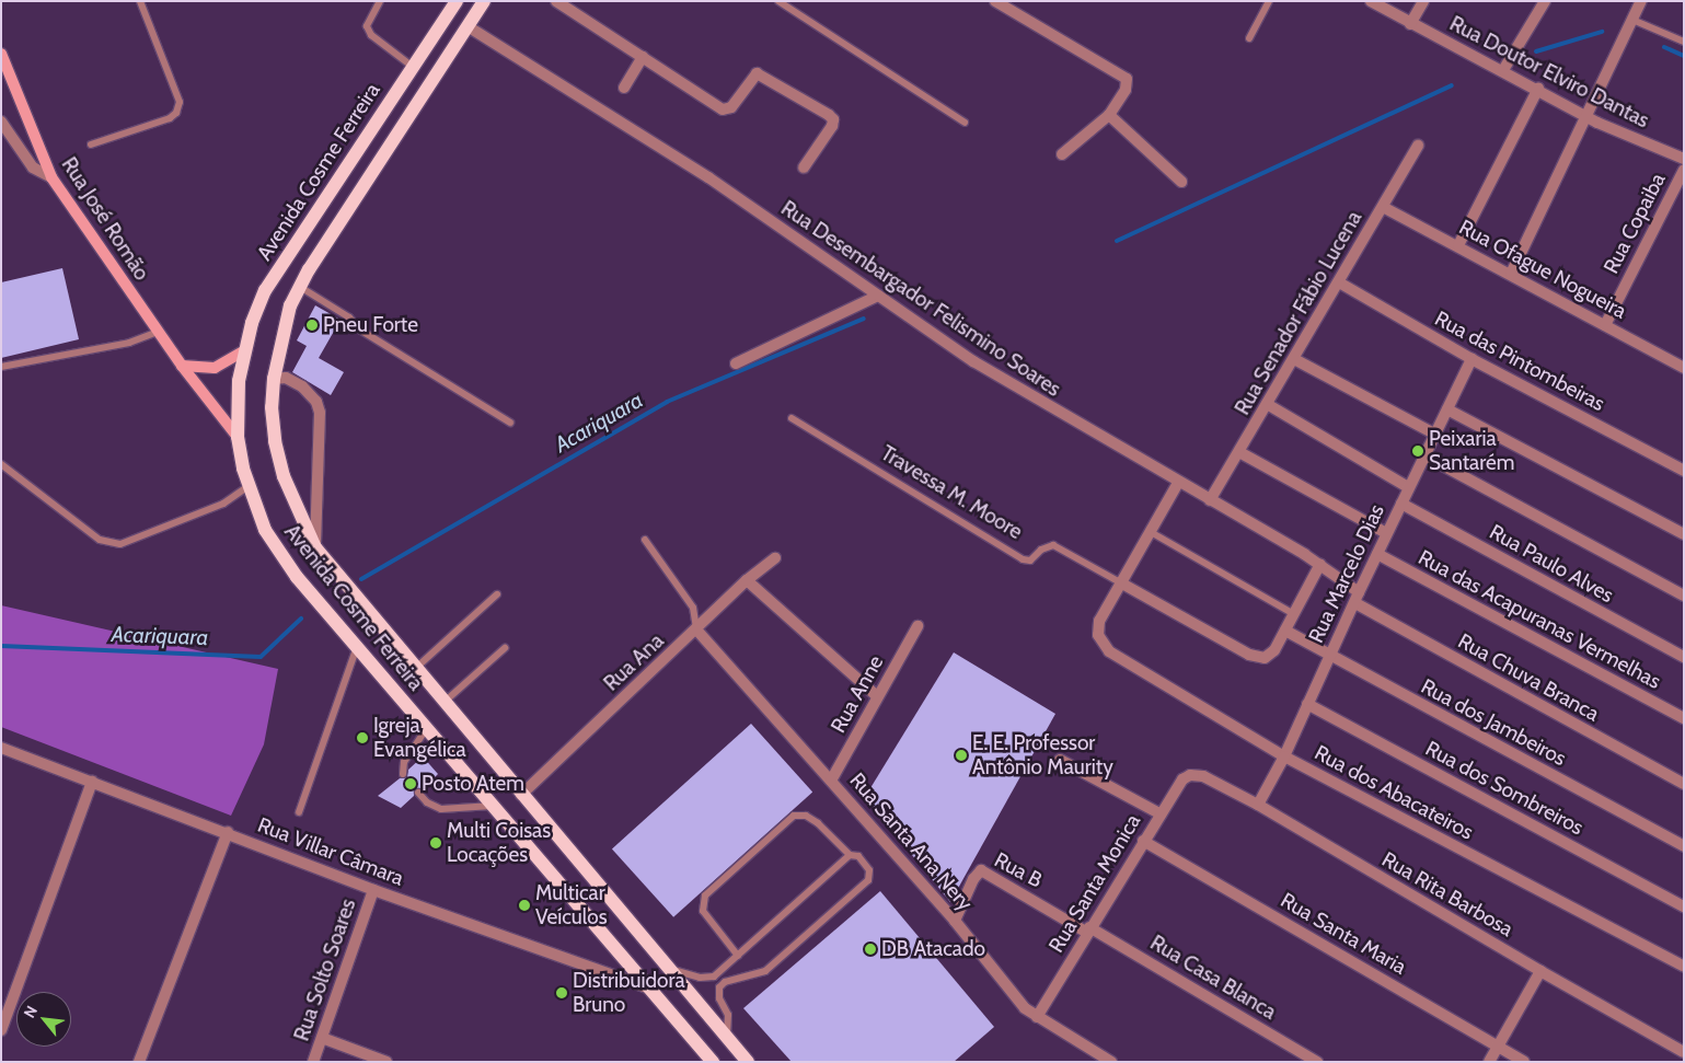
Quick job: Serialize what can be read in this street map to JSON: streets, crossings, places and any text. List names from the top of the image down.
{
  "streets": {
    "main road": ["Avenida Cosme Ferreira", "Rua José Romão"],
    "street": [
      "Rua Doutor Elviro Dantas",
      "Rua Copaiba",
      "Rua Ofague Nogueira",
      "Rua Desembargador Felismino Soares",
      "Rua Senador Fábio Lucena",
      "Rua das Pintombeiras",
      "Travessa M. Moore",
      "Rua Paulo Alves",
      "Rua Marcelo Dias",
      "Rua das Acapuranas Vermelhas",
      "Rua Ana",
      "Rua Chuva Branca",
      "Rua Anne",
      "Rua dos Jambeiros",
      "Rua dos Sombreiros",
      "Rua dos Abacateiros",
      "Rua Santa Ana Nery",
      "Rua Villar Câmara",
      "Rua B",
      "Rua Santa Monica",
      "Rua Rita Barbosa",
      "Rua Santa Maria",
      "Rua Solto Soares",
      "Rua Casa Blanca"
    ]
  },
  "crossings": [
    ["Avenida Cosme Ferreira", "Rua José Romão"],
    ["Avenida Cosme Ferreira", "Rua Desembargador Felismino Soares"],
    ["Avenida Cosme Ferreira", "Rua Ana"],
    ["Avenida Cosme Ferreira", "Rua Villar Câmara"],
    ["Rua Copaiba", "Rua Ofague Nogueira"],
    ["Rua Ofague Nogueira", "Rua Senador Fábio Lucena"],
    ["Rua Desembargador Felismino Soares", "Rua Senador Fábio Lucena"],
    ["Rua Desembargador Felismino Soares", "Rua Marcelo Dias"],
    ["Rua Senador Fábio Lucena", "Rua das Pintombeiras"],
    ["Rua das Pintombeiras", "Rua Marcelo Dias"],
    ["Travessa M. Moore", "Rua dos Jambeiros"],
    ["Travessa M. Moore", "Rua dos Abacateiros"],
    ["Rua Paulo Alves", "Rua Marcelo Dias"],
    ["Rua Marcelo Dias", "Rua das Acapuranas Vermelhas"],
    ["Rua Marcelo Dias", "Rua Chuva Branca"],
    ["Rua Marcelo Dias", "Rua dos Jambeiros"],
    ["Rua Marcelo Dias", "Rua dos Sombreiros"],
    ["Rua Marcelo Dias", "Rua dos Abacateiros"],
    ["Rua Marcelo Dias", "Rua Rita Barbosa"],
    ["Rua Ana", "Rua Santa Ana Nery"],
    ["Rua Anne", "Rua Santa Ana Nery"],
    ["Rua Santa Ana Nery", "Rua B"],
    ["Rua Santa Ana Nery", "Rua Santa Monica"],
    ["Rua Villar Câmara", "Rua Solto Soares"],
    ["Rua B", "Rua Santa Monica"],
    ["Rua B", "Rua Casa Blanca"],
    ["Rua Santa Monica", "Rua Rita Barbosa"],
    ["Rua Santa Monica", "Rua Santa Maria"],
    ["Rua Santa Monica", "Rua Casa Blanca"]
  ],
  "water": ["Acariquara"],
  "places": [
    "Pneu Forte",
    "Peixaria Santarém",
    "Igreja Evangélica",
    "E. E. Professor Antônio Maurity",
    "Posto Atem",
    "Multi Coisas Locações",
    "Multicar Veículos",
    "DB Atacado",
    "Distribuidora Bruno"
  ],
  "north": "top left"
}
